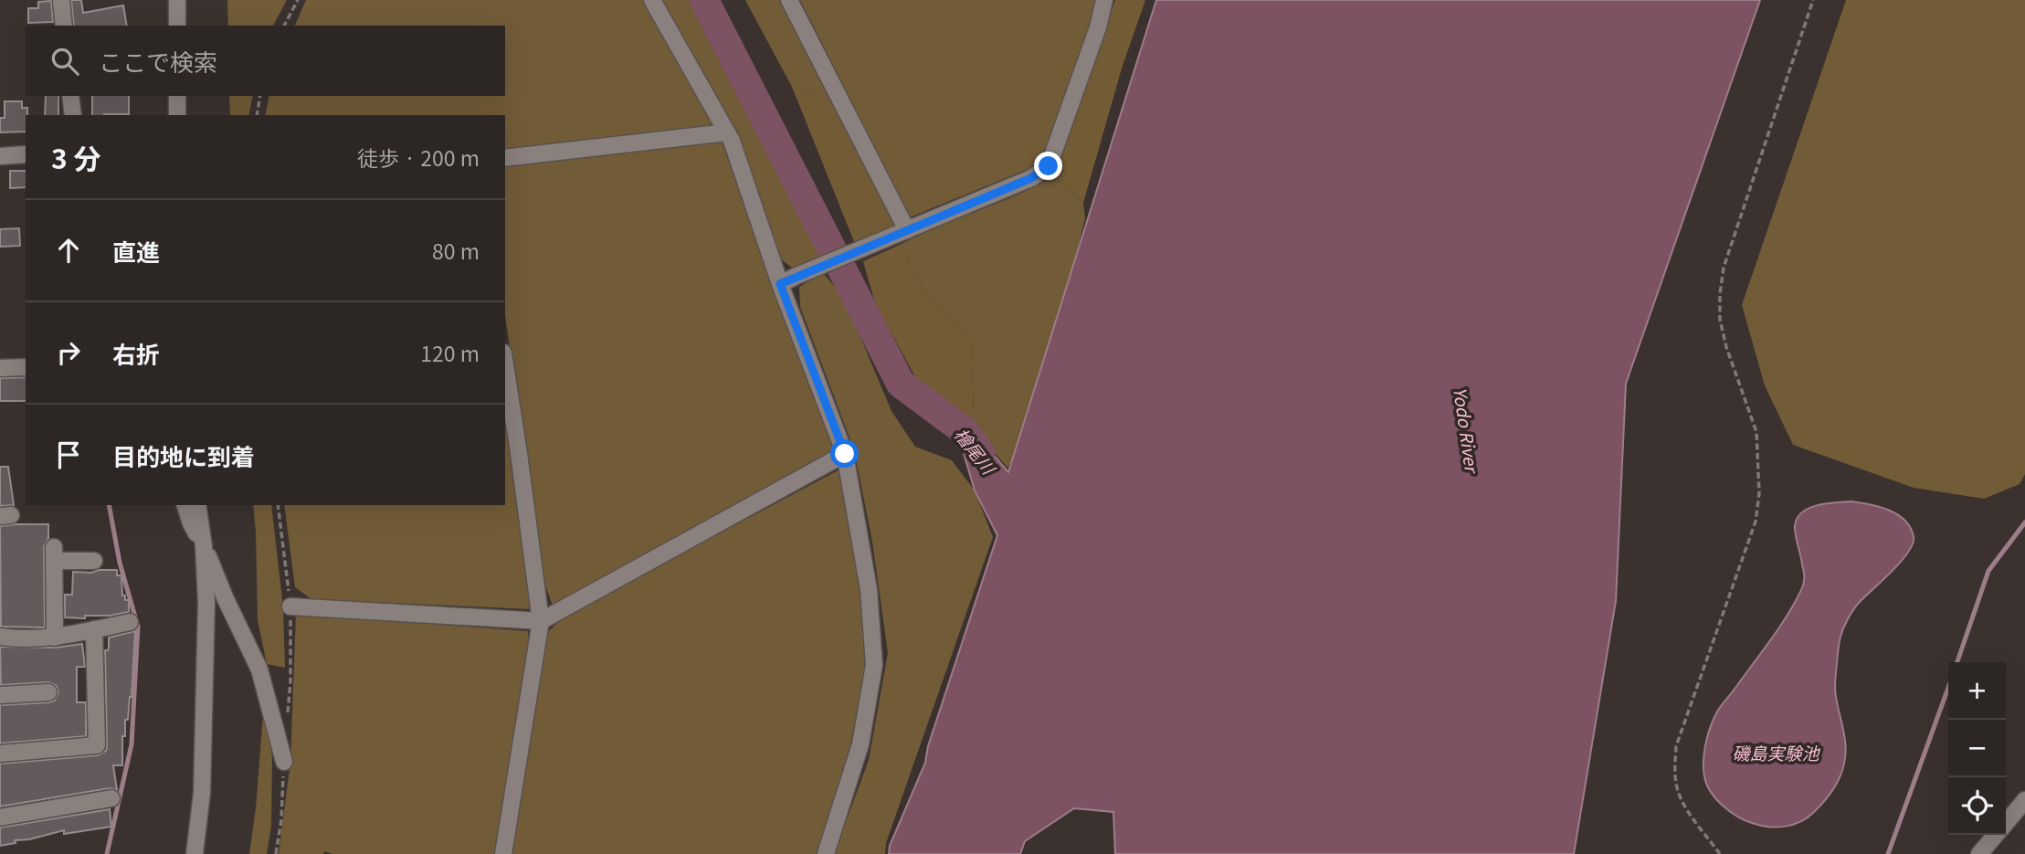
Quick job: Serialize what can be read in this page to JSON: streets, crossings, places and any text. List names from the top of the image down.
{
  "water": ["Yodo River", "檜尾川", "磯島実験池"],
  "page": {
    "search": "ここで検索",
    "heading": ["3 分", "徒歩 · 200 m"],
    "list": [
      ["直進", "80 m"],
      ["右折", "120 m"],
      "目的地に到着"
    ],
    "map_buttons": ["+", "−"]
  }
}
